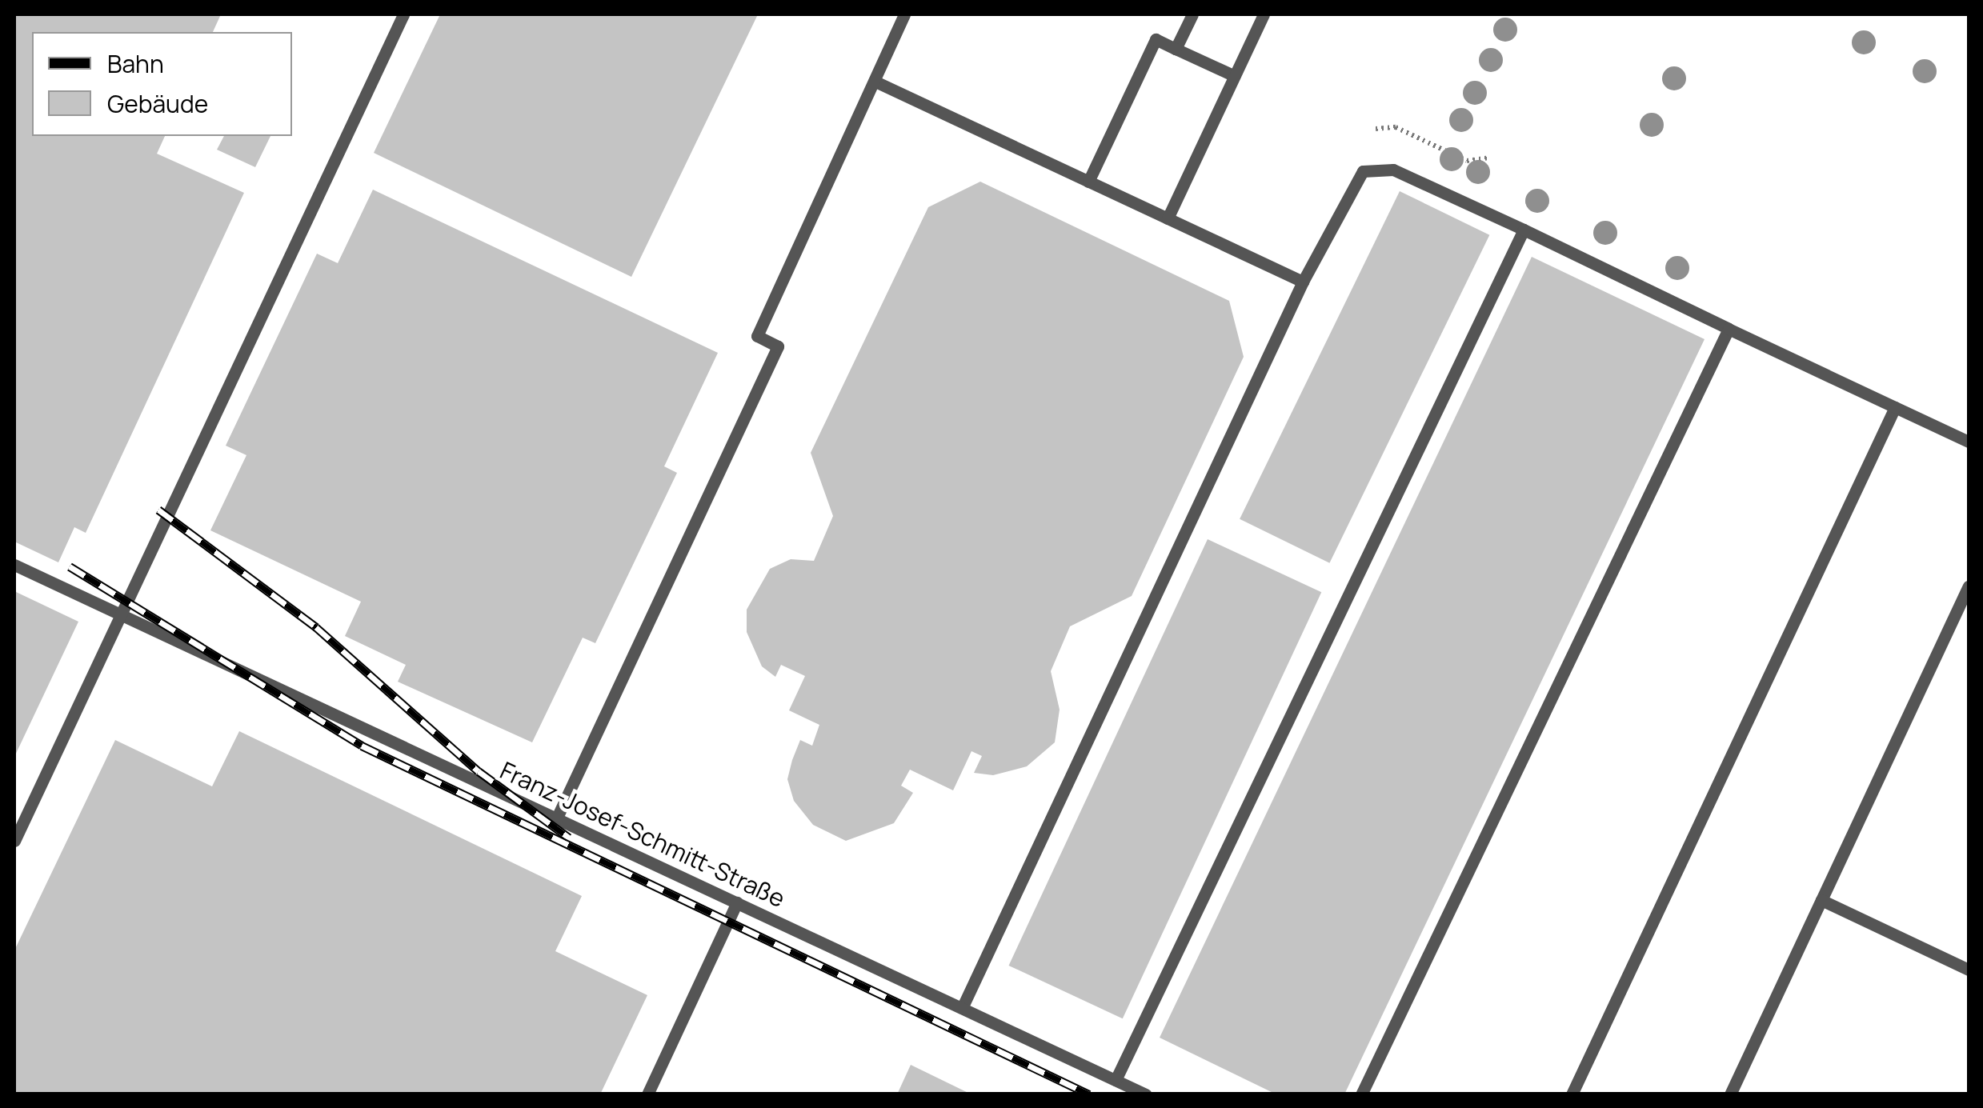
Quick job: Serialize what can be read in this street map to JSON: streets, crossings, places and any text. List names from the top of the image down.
{
  "streets": {
    "lane": ["Franz-Josef-Schmitt-Straße"]
  },
  "legend": ["Bahn", "Gebäude"]
}
